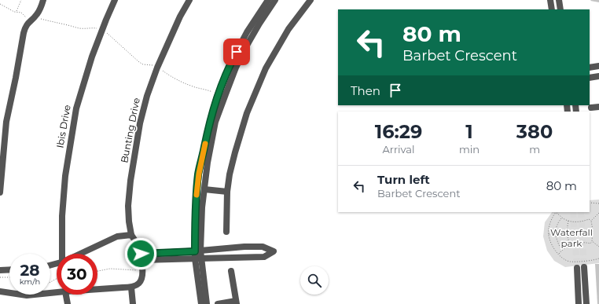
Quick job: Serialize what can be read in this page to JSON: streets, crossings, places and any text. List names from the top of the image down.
{
  "streets": {
    "street": ["Ibis Drive", "Bunting Drive"]
  },
  "parks": ["Waterfall park"],
  "page": {
    "turn": ["80 m", "Barbet Crescent"],
    "then": "Then",
    "eta": [
      "16:29",
      "Arrival",
      "1",
      "min",
      "380",
      "m"
    ],
    "list": [
      {
        "name": "Turn left",
        "note": "Barbet Crescent",
        "value": "80 m"
      }
    ],
    "speed": "28 km/h",
    "limit": "30"
  }
}
